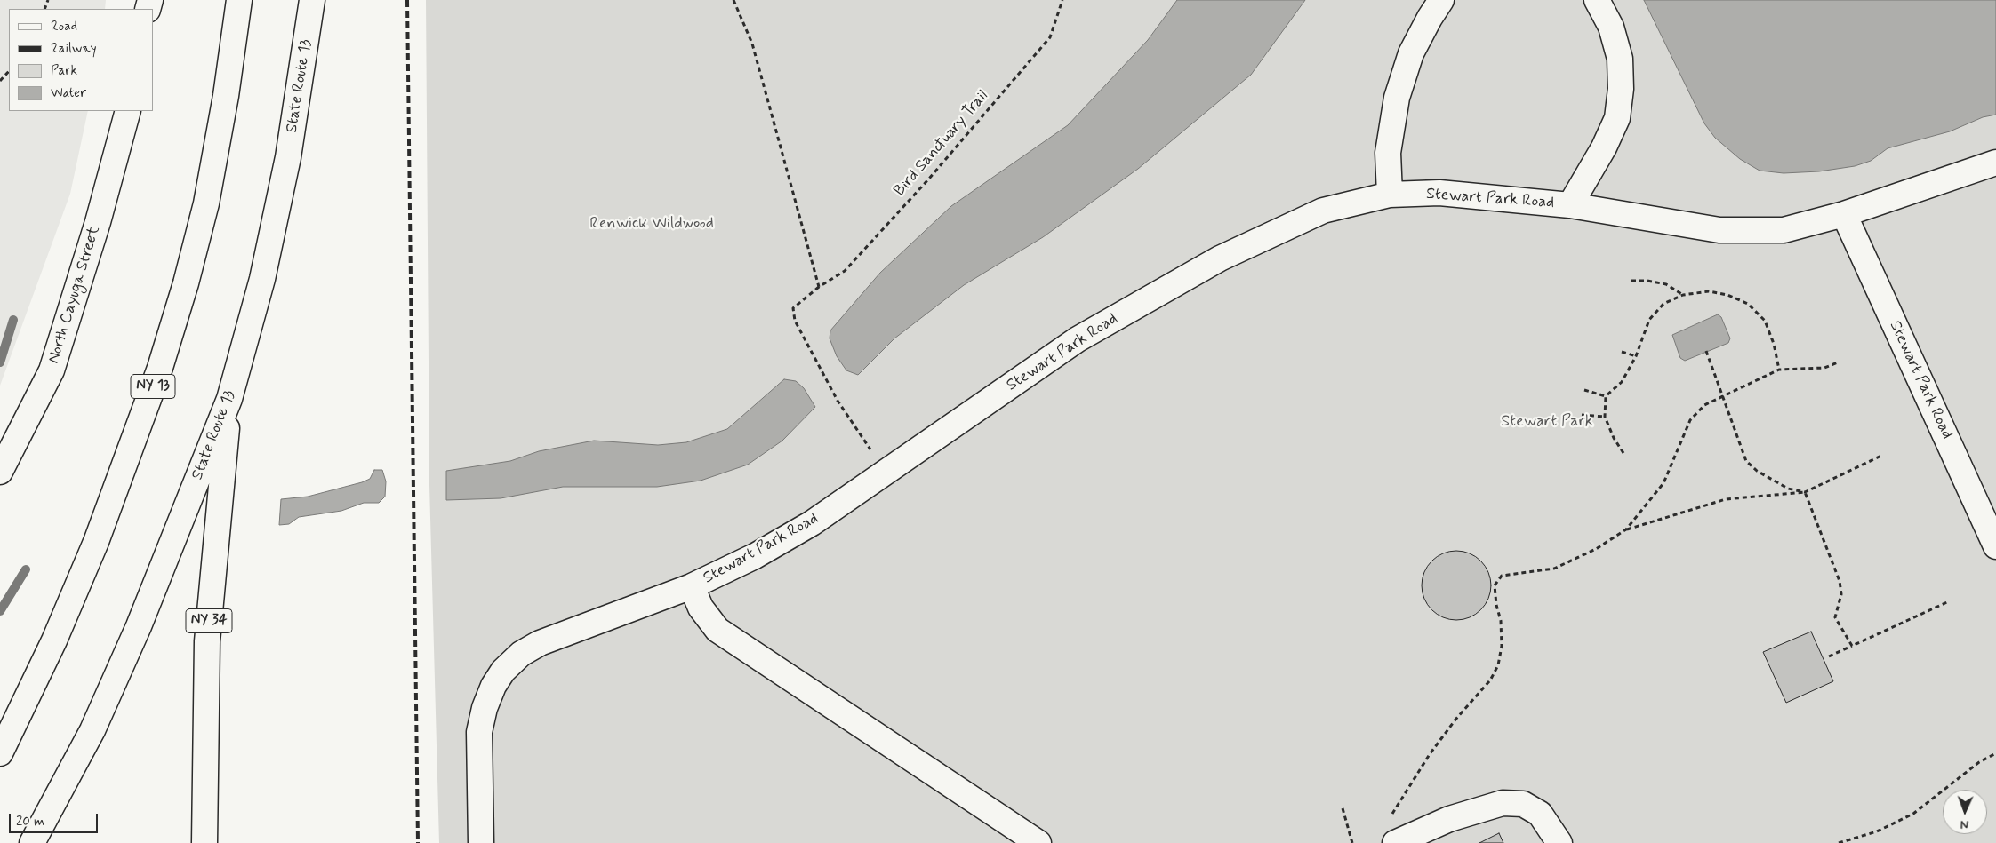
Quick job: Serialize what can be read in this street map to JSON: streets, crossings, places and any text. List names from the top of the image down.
{
  "streets": {
    "main road": [
      "State Route 13",
      "Stewart Park Road",
      "North Cayuga Street",
      "NY 13",
      "NY 34"
    ],
    "path": ["Bird Sanctuary Trail"]
  },
  "crossings": [
    ["State Route 13", "NY 34"],
    ["Bird Sanctuary Trail", "Stewart Park Road"]
  ],
  "parks": ["Renwick Wildwood", "Stewart Park"],
  "legend": [
    "Road",
    "Railway",
    "Park",
    "Water"
  ],
  "scale_bar": "20 m",
  "north": "bottom"
}
